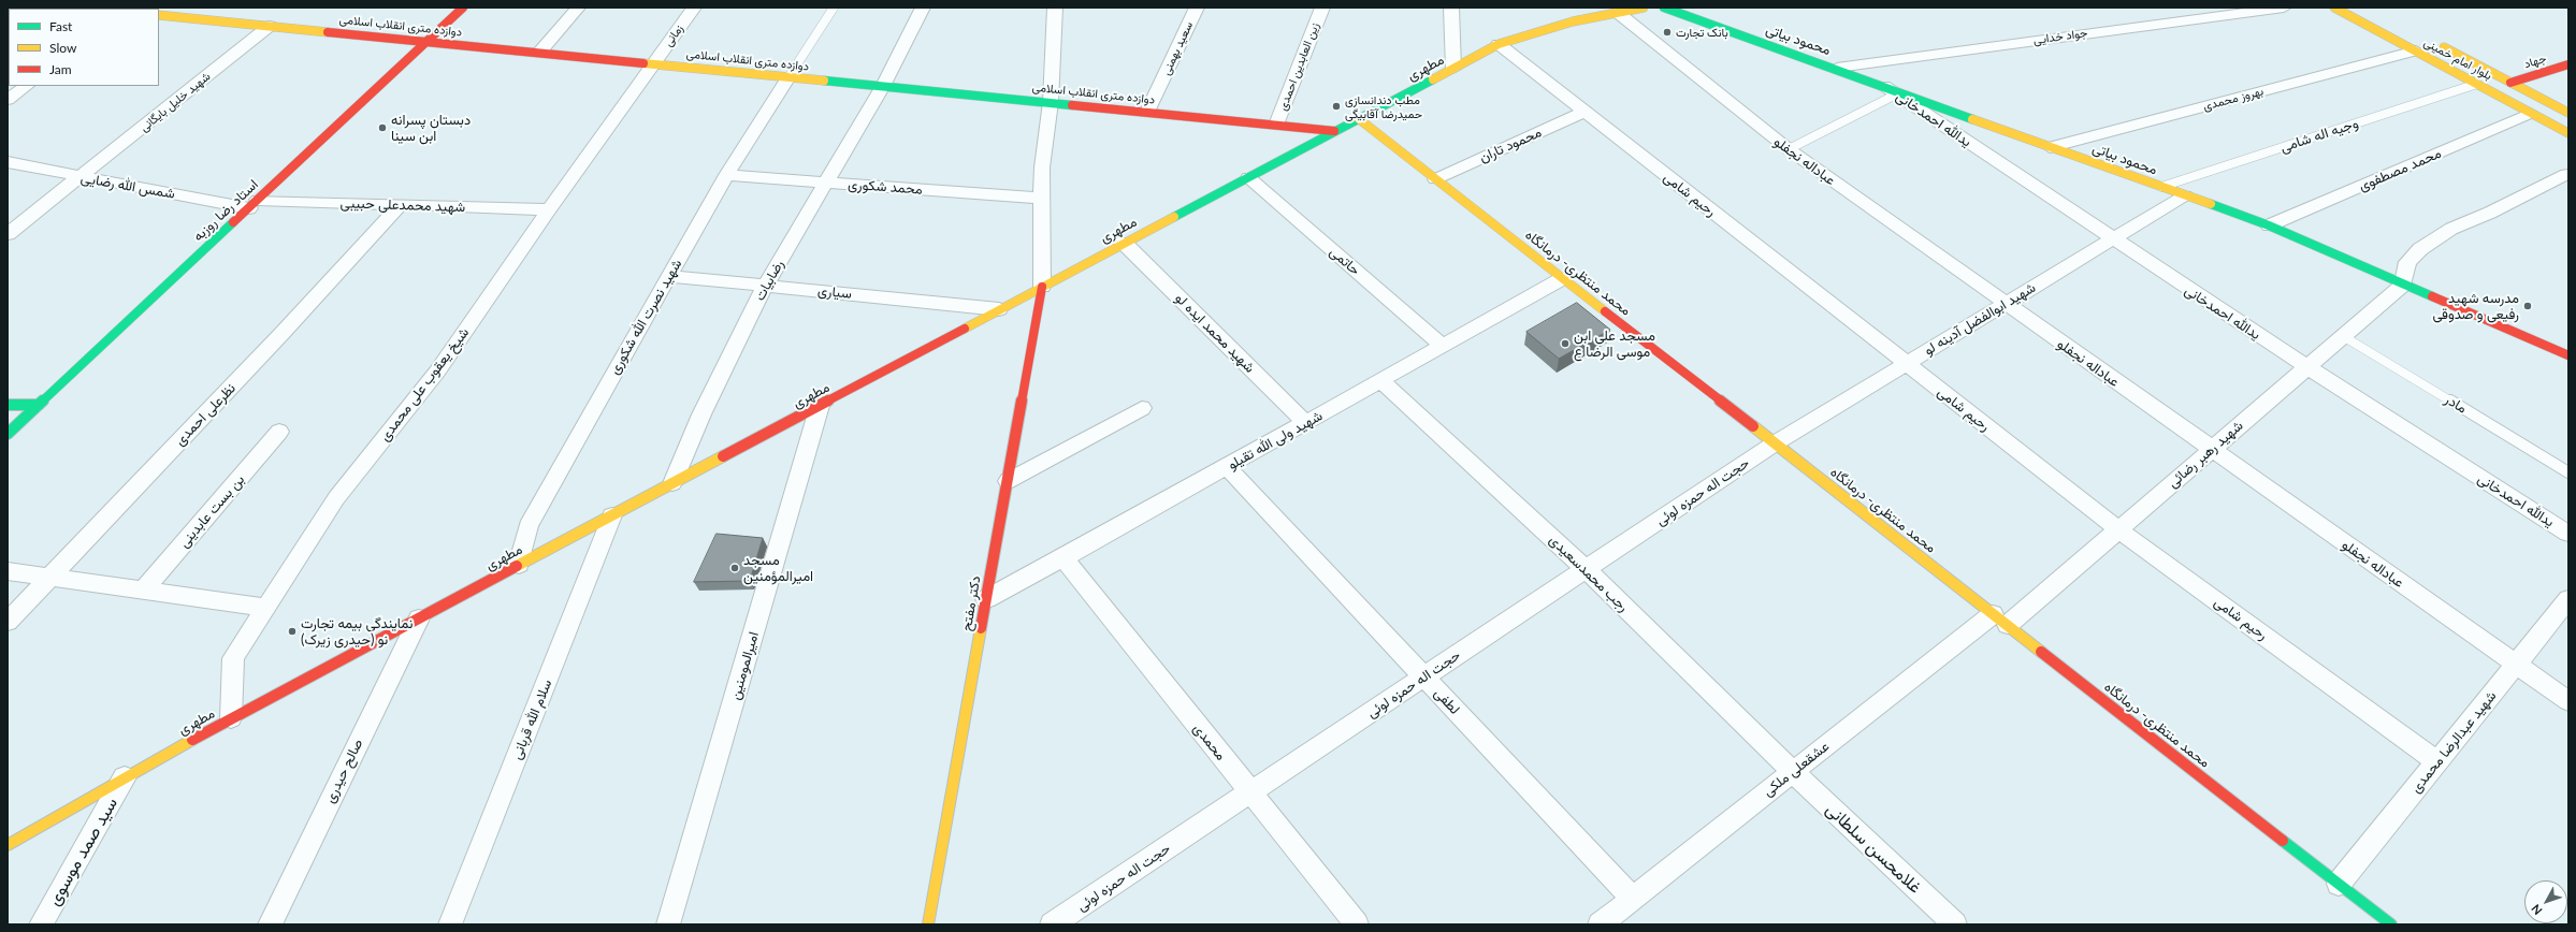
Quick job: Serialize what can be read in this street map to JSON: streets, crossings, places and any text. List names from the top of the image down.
{
  "streets": {
    "main road": [
      "دوازده متری انقلاب اسلامی",
      "محمود بیاتی",
      "بلوار امام خمینی",
      "جهاد",
      "مطهری",
      "استاد رضا روزبه",
      "محمد منتظری- درمانگاه",
      "دکتر مفتح"
    ],
    "street": [
      "زمانی",
      "جواد خدایی",
      "سعید بهمنی",
      "زین العابدین احمدی",
      "بهروز محمدی",
      "شهید خلیل بایگانی",
      "یدالله احمدخانی",
      "محمود تاران",
      "عباداله نجفلو",
      "محمد مصطفوی",
      "شمس الله رضایی",
      "محمد شکوری",
      "رحیم شامی",
      "شهید محمدعلی حبیبی",
      "حاتمی",
      "رضابیات",
      "سیاری",
      "شهید نصرت الله شکوری",
      "شهید ابوالفضل آدینه لو",
      "شهید محمد ایده لو",
      "شیخ یعقوب علی محمدی",
      "نظرعلی احمدی",
      "شهید ولی الله تقیلو",
      "شهید رهبر رضائی",
      "حجت اله حمزه لوئی",
      "بن بست عابدینی",
      "رجب محمدسعیدی",
      "امیرالمومنین",
      "لطفی",
      "سلام الله قربانی",
      "محمدی",
      "شهید عبدالرضا محمدی",
      "عشقعلی ملکی",
      "صالح حیدری",
      "غلامحسن سلطانی",
      "سید صمد موسوی"
    ],
    "lane": ["وجیه اله شامی", "مادر"]
  },
  "crossings": [
    ["دوازده متری انقلاب اسلامی", "زمانی"],
    ["دوازده متری انقلاب اسلامی", "سعید بهمنی"],
    ["دوازده متری انقلاب اسلامی", "زین العابدین احمدی"],
    ["دوازده متری انقلاب اسلامی", "مطهری"],
    ["دوازده متری انقلاب اسلامی", "شهید خلیل بایگانی"],
    ["دوازده متری انقلاب اسلامی", "استاد رضا روزبه"],
    ["دوازده متری انقلاب اسلامی", "رضابیات"],
    ["دوازده متری انقلاب اسلامی", "شهید نصرت الله شکوری"],
    ["دوازده متری انقلاب اسلامی", "شیخ یعقوب علی محمدی"],
    ["زمانی", "شیخ یعقوب علی محمدی"],
    ["جواد خدایی", "محمود بیاتی"],
    ["محمود بیاتی", "بهروز محمدی"],
    ["محمود بیاتی", "یدالله احمدخانی"],
    ["محمود بیاتی", "وجیه اله شامی"],
    ["محمود بیاتی", "محمد مصطفوی"],
    ["محمود بیاتی", "شهید ابوالفضل آدینه لو"],
    ["محمود بیاتی", "شهید رهبر رضائی"],
    ["بلوار امام خمینی", "جهاد"],
    ["بلوار امام خمینی", "بهروز محمدی"],
    ["بلوار امام خمینی", "وجیه اله شامی"],
    ["بلوار امام خمینی", "محمد مصطفوی"],
    ["مطهری", "عباداله نجفلو"],
    ["مطهری", "رحیم شامی"],
    ["مطهری", "حاتمی"],
    ["مطهری", "محمد منتظری- درمانگاه"],
    ["مطهری", "رضابیات"],
    ["مطهری", "سیاری"],
    ["مطهری", "شهید نصرت الله شکوری"],
    ["مطهری", "شهید محمد ایده لو"],
    ["مطهری", "شیخ یعقوب علی محمدی"],
    ["مطهری", "دکتر مفتح"],
    ["مطهری", "امیرالمومنین"],
    ["مطهری", "سلام الله قربانی"],
    ["مطهری", "صالح حیدری"],
    ["مطهری", "سید صمد موسوی"],
    ["شهید خلیل بایگانی", "شمس الله رضایی"],
    ["یدالله احمدخانی", "شهید ابوالفضل آدینه لو"],
    ["یدالله احمدخانی", "شهید رهبر رضائی"],
    ["محمود تاران", "رحیم شامی"],
    ["محمود تاران", "محمد منتظری- درمانگاه"],
    ["عباداله نجفلو", "شهید ابوالفضل آدینه لو"],
    ["عباداله نجفلو", "شهید رهبر رضائی"],
    ["عباداله نجفلو", "شهید عبدالرضا محمدی"],
    ["شمس الله رضایی", "شهید محمدعلی حبیبی"],
    ["شمس الله رضایی", "استاد رضا روزبه"],
    ["محمد شکوری", "رضابیات"],
    ["محمد شکوری", "شهید نصرت الله شکوری"],
    ["رحیم شامی", "شهید ابوالفضل آدینه لو"],
    ["رحیم شامی", "شهید رهبر رضائی"],
    ["رحیم شامی", "شهید عبدالرضا محمدی"],
    ["شهید محمدعلی حبیبی", "استاد رضا روزبه"],
    ["شهید محمدعلی حبیبی", "شیخ یعقوب علی محمدی"],
    ["شهید محمدعلی حبیبی", "نظرعلی احمدی"],
    ["حاتمی", "شهید ولی الله تقیلو"],
    ["محمد منتظری- درمانگاه", "شهید ابوالفضل آدینه لو"],
    ["محمد منتظری- درمانگاه", "شهید ولی الله تقیلو"],
    ["محمد منتظری- درمانگاه", "شهید رهبر رضائی"],
    ["محمد منتظری- درمانگاه", "حجت اله حمزه لوئی"],
    ["محمد منتظری- درمانگاه", "شهید عبدالرضا محمدی"],
    ["محمد منتظری- درمانگاه", "عشقعلی ملکی"],
    ["رضابیات", "سیاری"],
    ["سیاری", "شهید نصرت الله شکوری"],
    ["شهید ابوالفضل آدینه لو", "حجت اله حمزه لوئی"],
    ["شهید محمد ایده لو", "شهید ولی الله تقیلو"],
    ["مادر", "شهید رهبر رضائی"],
    ["شهید ولی الله تقیلو", "رجب محمدسعیدی"],
    ["شهید ولی الله تقیلو", "دکتر مفتح"],
    ["شهید ولی الله تقیلو", "لطفی"],
    ["شهید ولی الله تقیلو", "محمدی"],
    ["شهید رهبر رضائی", "عشقعلی ملکی"],
    ["حجت اله حمزه لوئی", "رجب محمدسعیدی"],
    ["حجت اله حمزه لوئی", "لطفی"],
    ["حجت اله حمزه لوئی", "محمدی"],
    ["رجب محمدسعیدی", "عشقعلی ملکی"],
    ["رجب محمدسعیدی", "غلامحسن سلطانی"],
    ["لطفی", "عشقعلی ملکی"],
    ["عشقعلی ملکی", "غلامحسن سلطانی"]
  ],
  "places": [
    "بانک تجارت",
    "مطب دندانسازی حمیدرضا آقابیگی",
    "دبستان پسرانه ابن سینا",
    "مدرسه شهید رفیعی و صدوقی",
    "مسجد علی ابن موسی الرضا ع",
    "مسجد امیرالمؤمنین",
    "نمایندگی بیمه تجارت نو (حیدری زیرک)"
  ],
  "legend": ["Fast", "Slow", "Jam"],
  "north": "bottom left"
}
